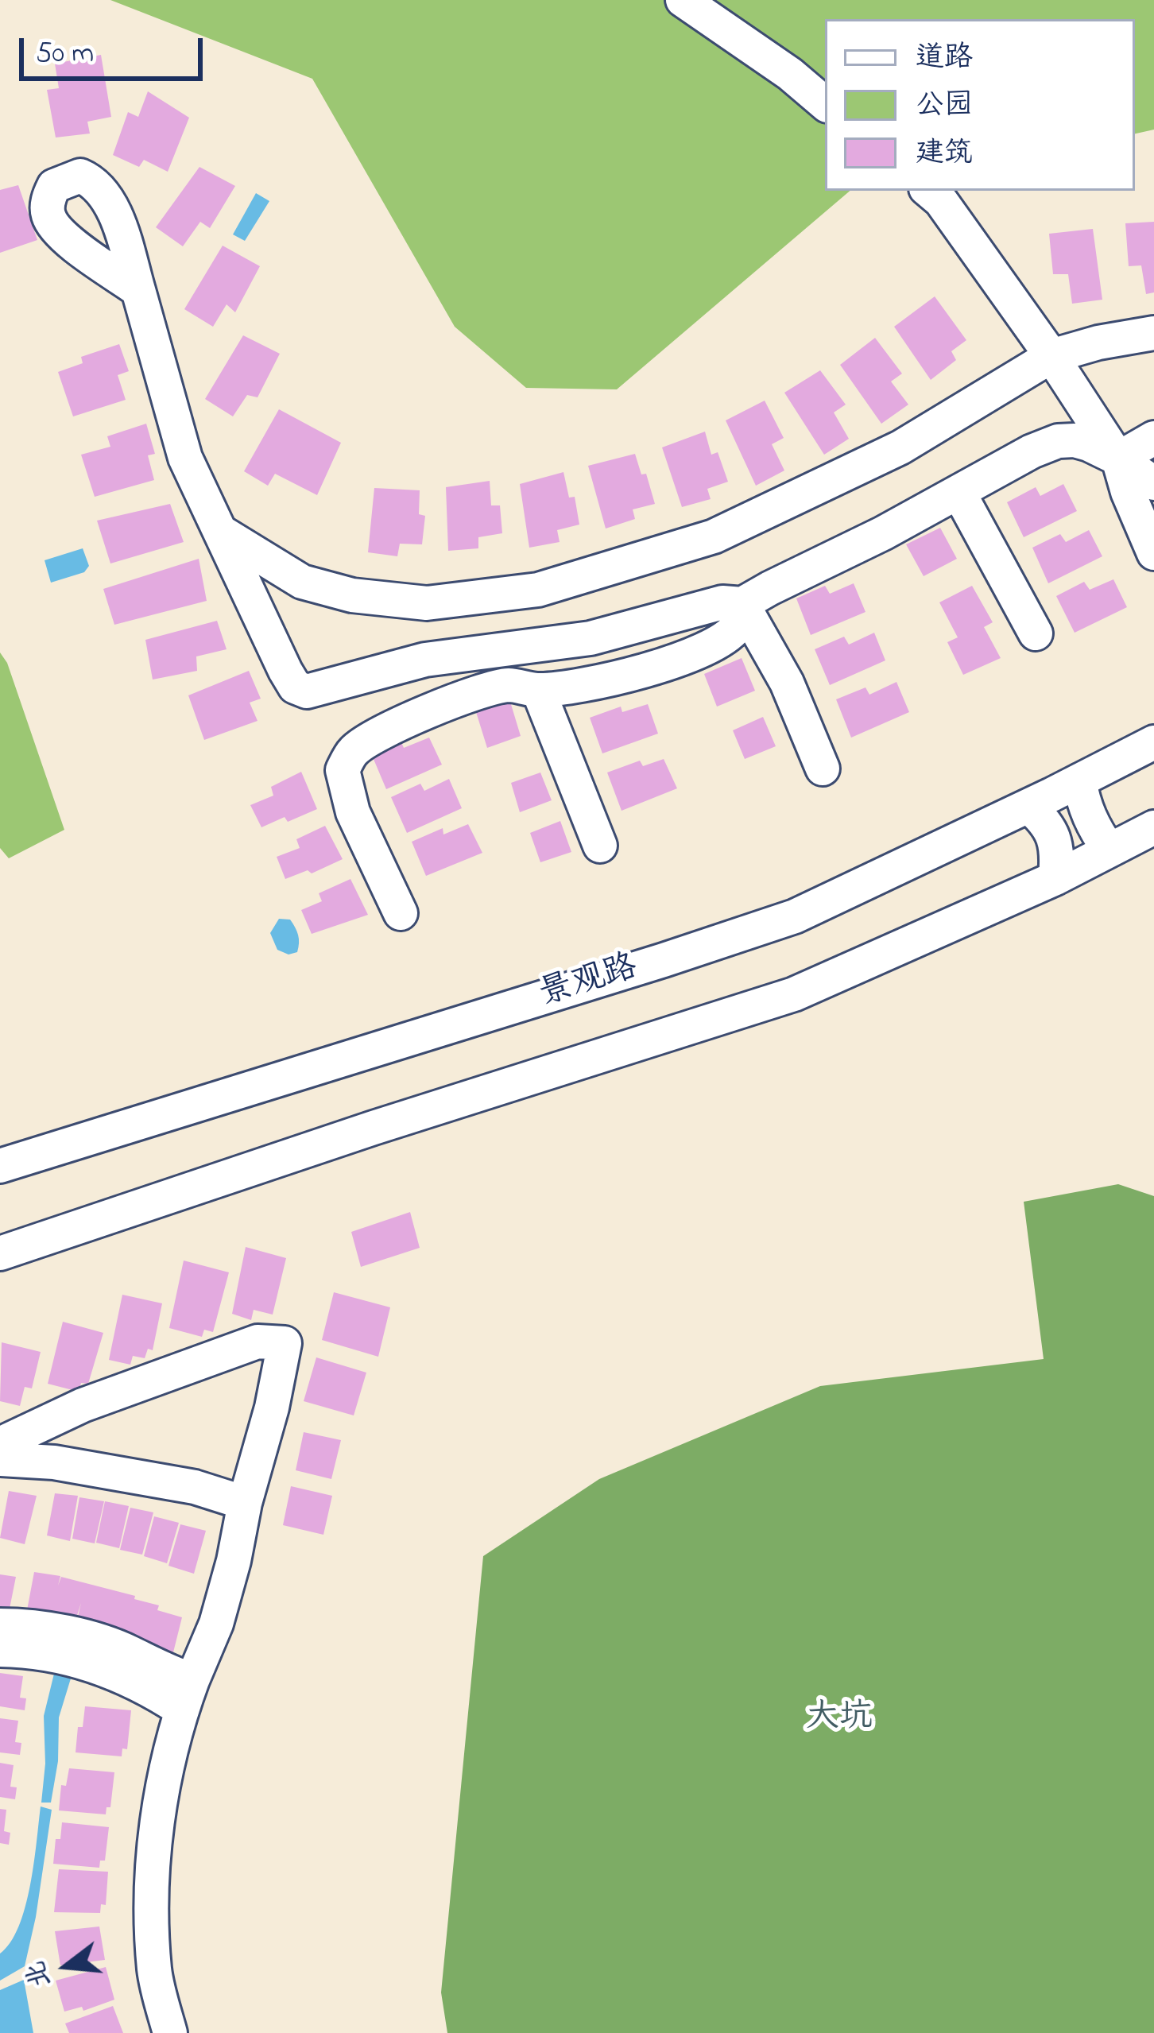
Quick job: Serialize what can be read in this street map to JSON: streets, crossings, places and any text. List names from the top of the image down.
{
  "streets": {
    "street": ["景观路"]
  },
  "parks": ["大坑"],
  "legend": ["道路", "公园", "建筑"],
  "scale_bar": "50 m",
  "north": "left"
}
